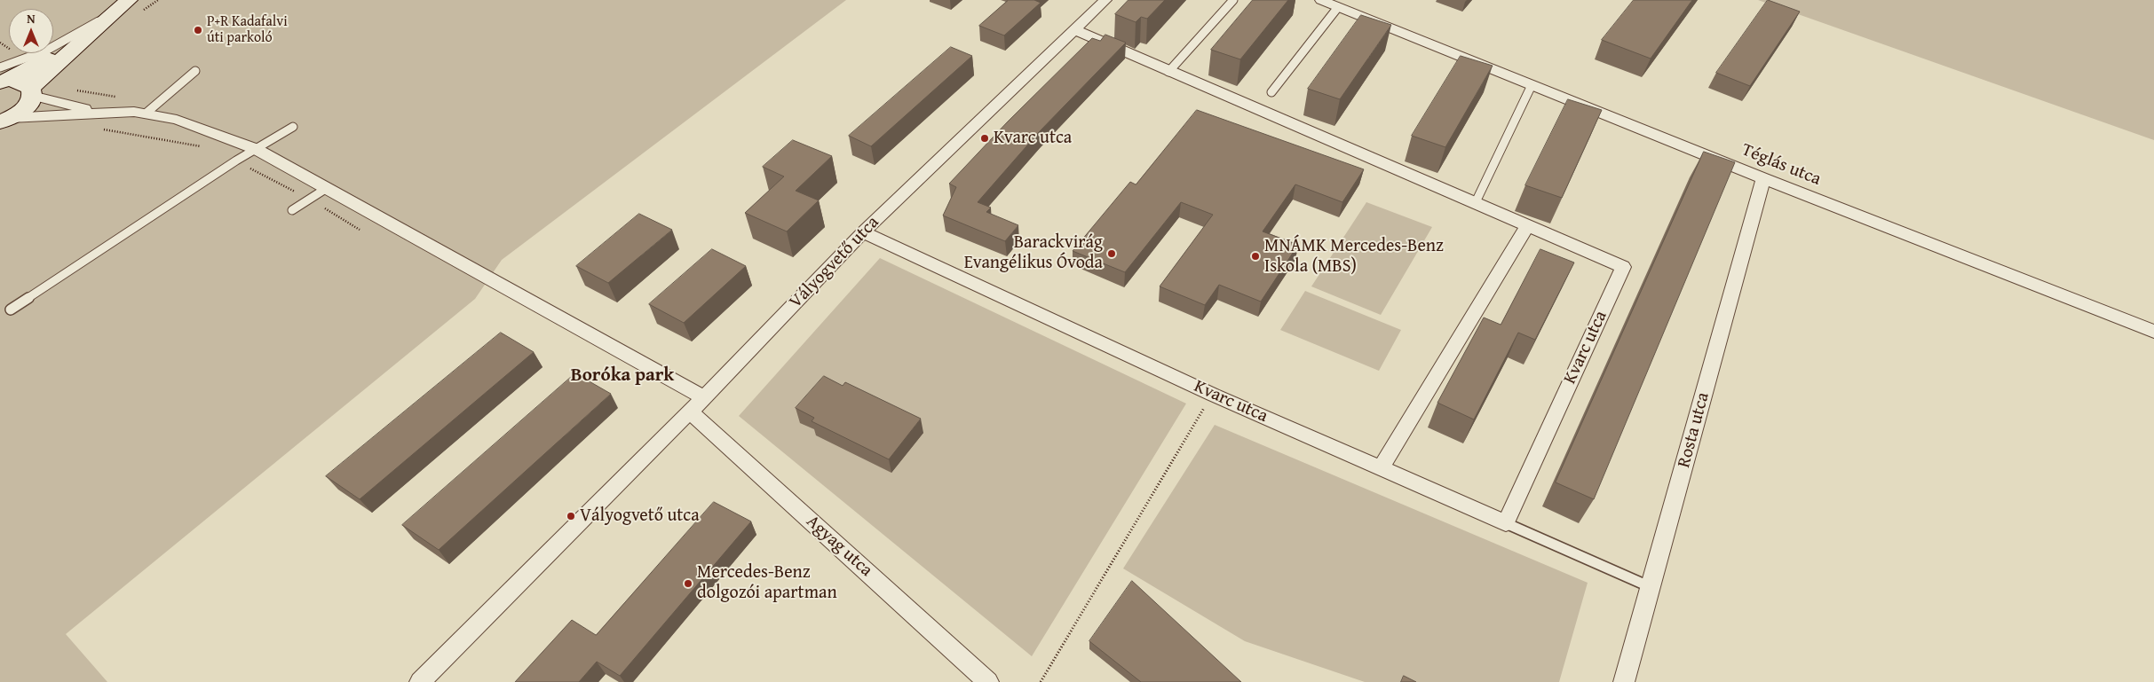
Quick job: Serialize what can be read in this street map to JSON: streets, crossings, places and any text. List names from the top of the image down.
{
  "streets": {
    "street": [
      "Téglás utca",
      "Vályogvető utca",
      "Kvarc utca",
      "Rosta utca",
      "Agyag utca"
    ]
  },
  "crossings": [
    ["Téglás utca", "Rosta utca"],
    ["Vályogvető utca", "Kvarc utca"],
    ["Vályogvető utca", "Agyag utca"]
  ],
  "districts": ["Boróka park"],
  "places": [
    "P+R Kadafalvi úti parkoló",
    "Kvarc utca",
    "Barackvirág Evangélikus Óvoda",
    "MNÁMK Mercedes-Benz Iskola (MBS)",
    "Vályogvető utca",
    "Mercedes-Benz dolgozói apartman"
  ],
  "north": "top"
}
